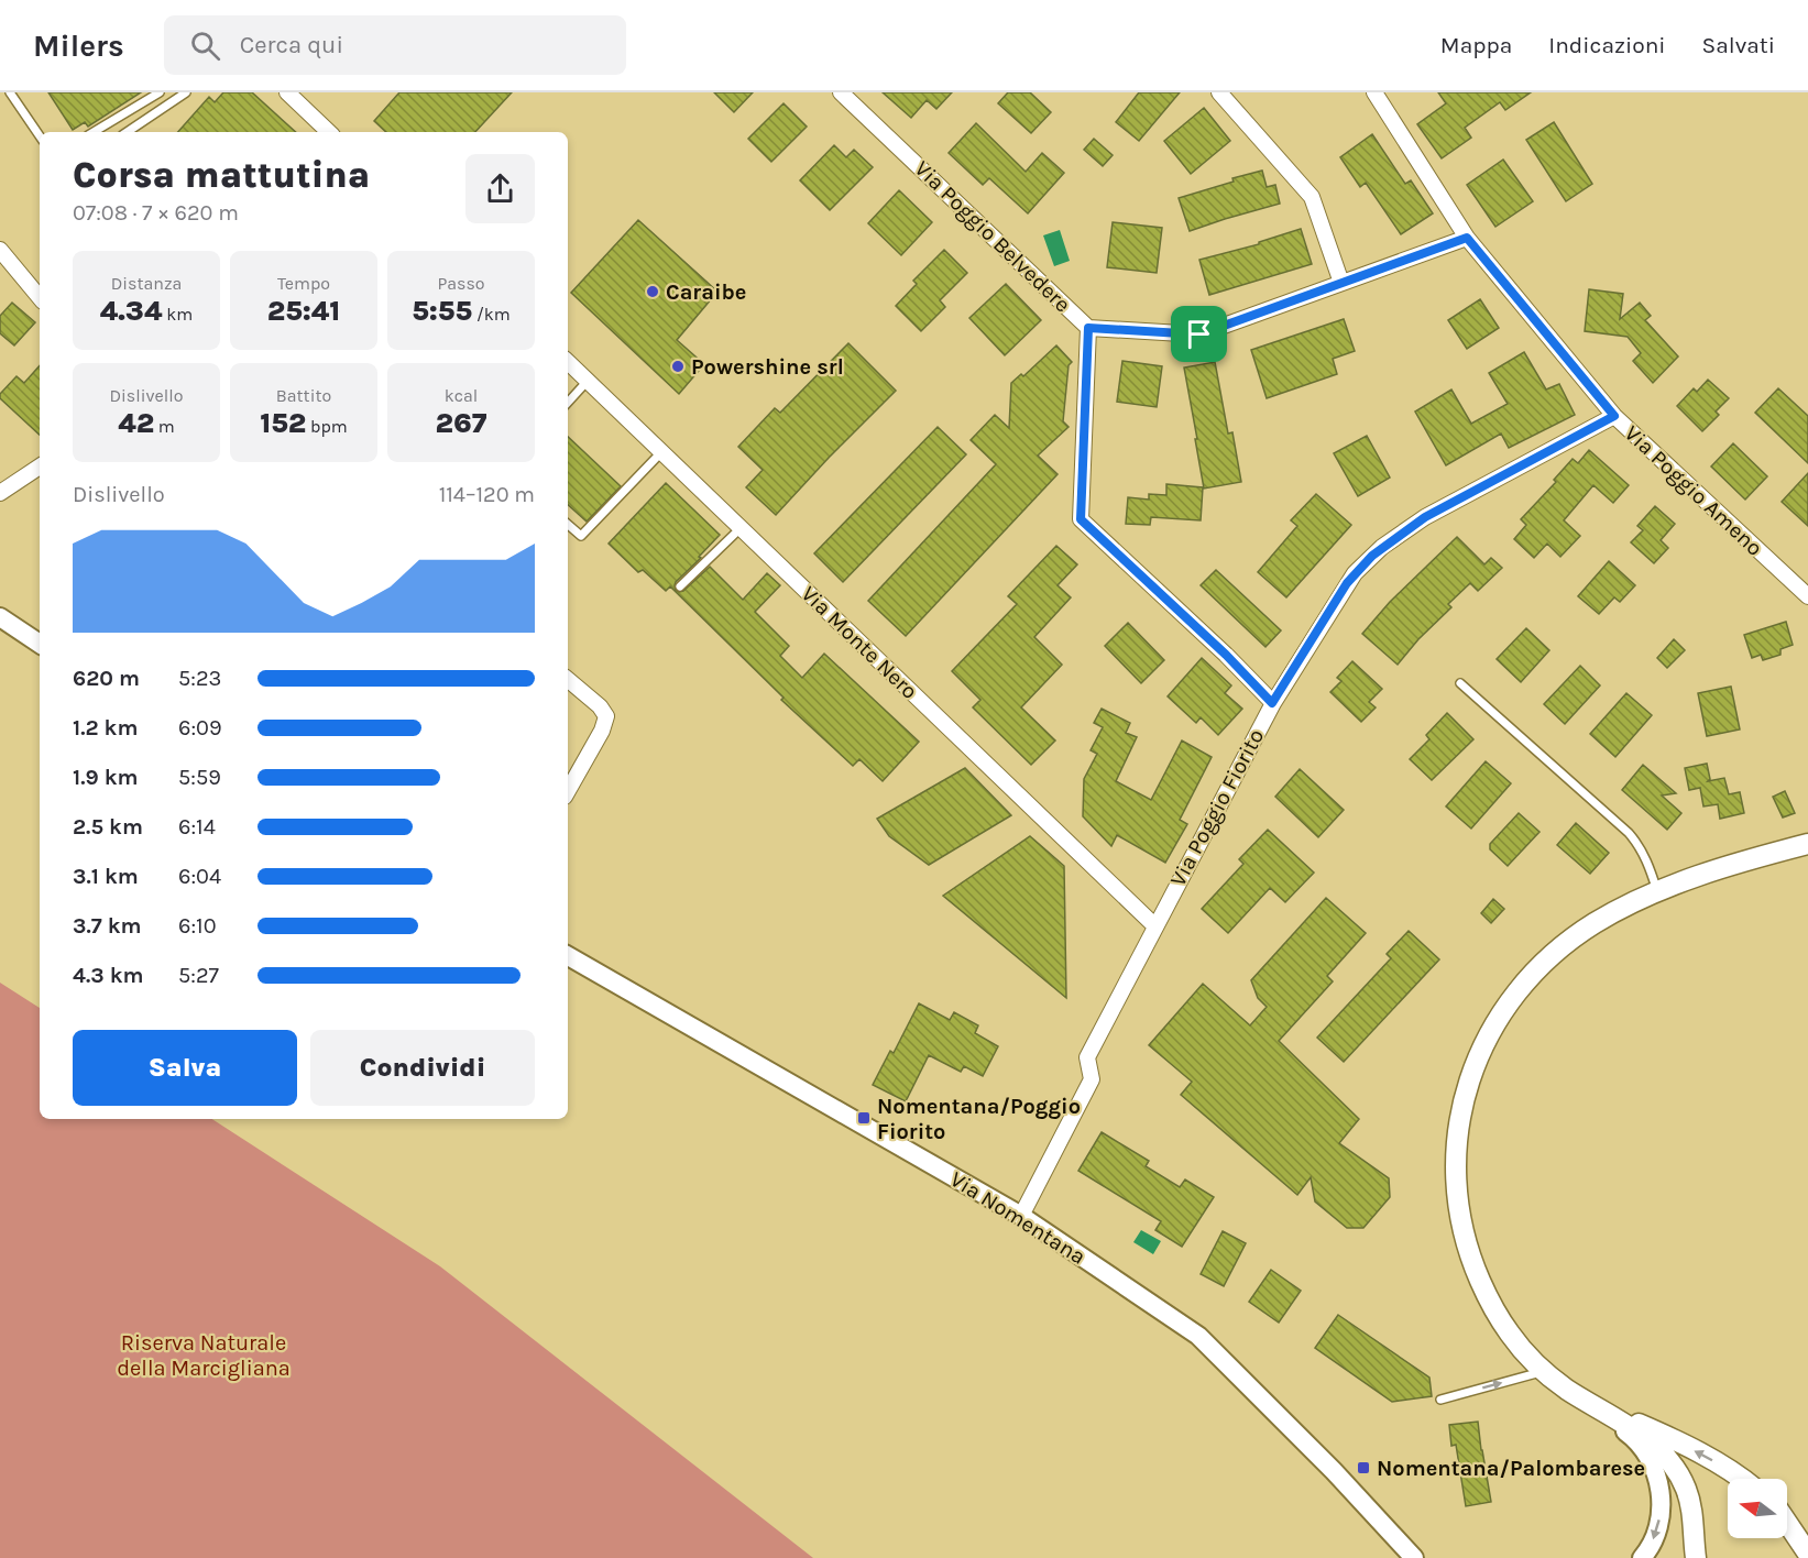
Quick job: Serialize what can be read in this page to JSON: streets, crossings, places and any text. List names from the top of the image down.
{
  "streets": {
    "street": [
      "Via Poggio Belvedere",
      "Via Poggio Ameno",
      "Via Monte Nero",
      "Via Poggio Fiorito",
      "Via Nomentana"
    ]
  },
  "crossings": [
    ["Via Poggio Belvedere", "Via Poggio Ameno"],
    ["Via Poggio Ameno", "Via Poggio Fiorito"],
    ["Via Monte Nero", "Via Poggio Fiorito"],
    ["Via Poggio Fiorito", "Via Nomentana"]
  ],
  "parks": ["Riserva Naturale della Marcigliana"],
  "places": {
    "other": ["Caraibe", "Powershine srl"],
    "transit": ["Nomentana/Poggio Fiorito", "Nomentana/Palombarese"]
  },
  "north": "left",
  "page": {
    "header": "Milers",
    "search": "Cerca qui",
    "nav": ["Mappa", "Indicazioni", "Salvati"],
    "heading": ["Corsa mattutina", "07:08 · 7 × 620 m"],
    "stats": [
      ["Distanza", "4.34 km"],
      ["Tempo", "25:41"],
      ["Passo", "5:55 /km"],
      ["Dislivello", "42 m"],
      ["Battito", "152 bpm"],
      ["kcal", "267"]
    ],
    "chart": ["Dislivello", "114–120 m"],
    "list": [
      {
        "name": "620 m",
        "note": "5:23"
      },
      {
        "name": "1.2 km",
        "note": "6:09"
      },
      {
        "name": "1.9 km",
        "note": "5:59"
      },
      {
        "name": "2.5 km",
        "note": "6:14"
      },
      {
        "name": "3.1 km",
        "note": "6:04"
      },
      {
        "name": "3.7 km",
        "note": "6:10"
      },
      {
        "name": "4.3 km",
        "note": "5:27"
      }
    ],
    "buttons": ["Salva", "Condividi"]
  }
}
